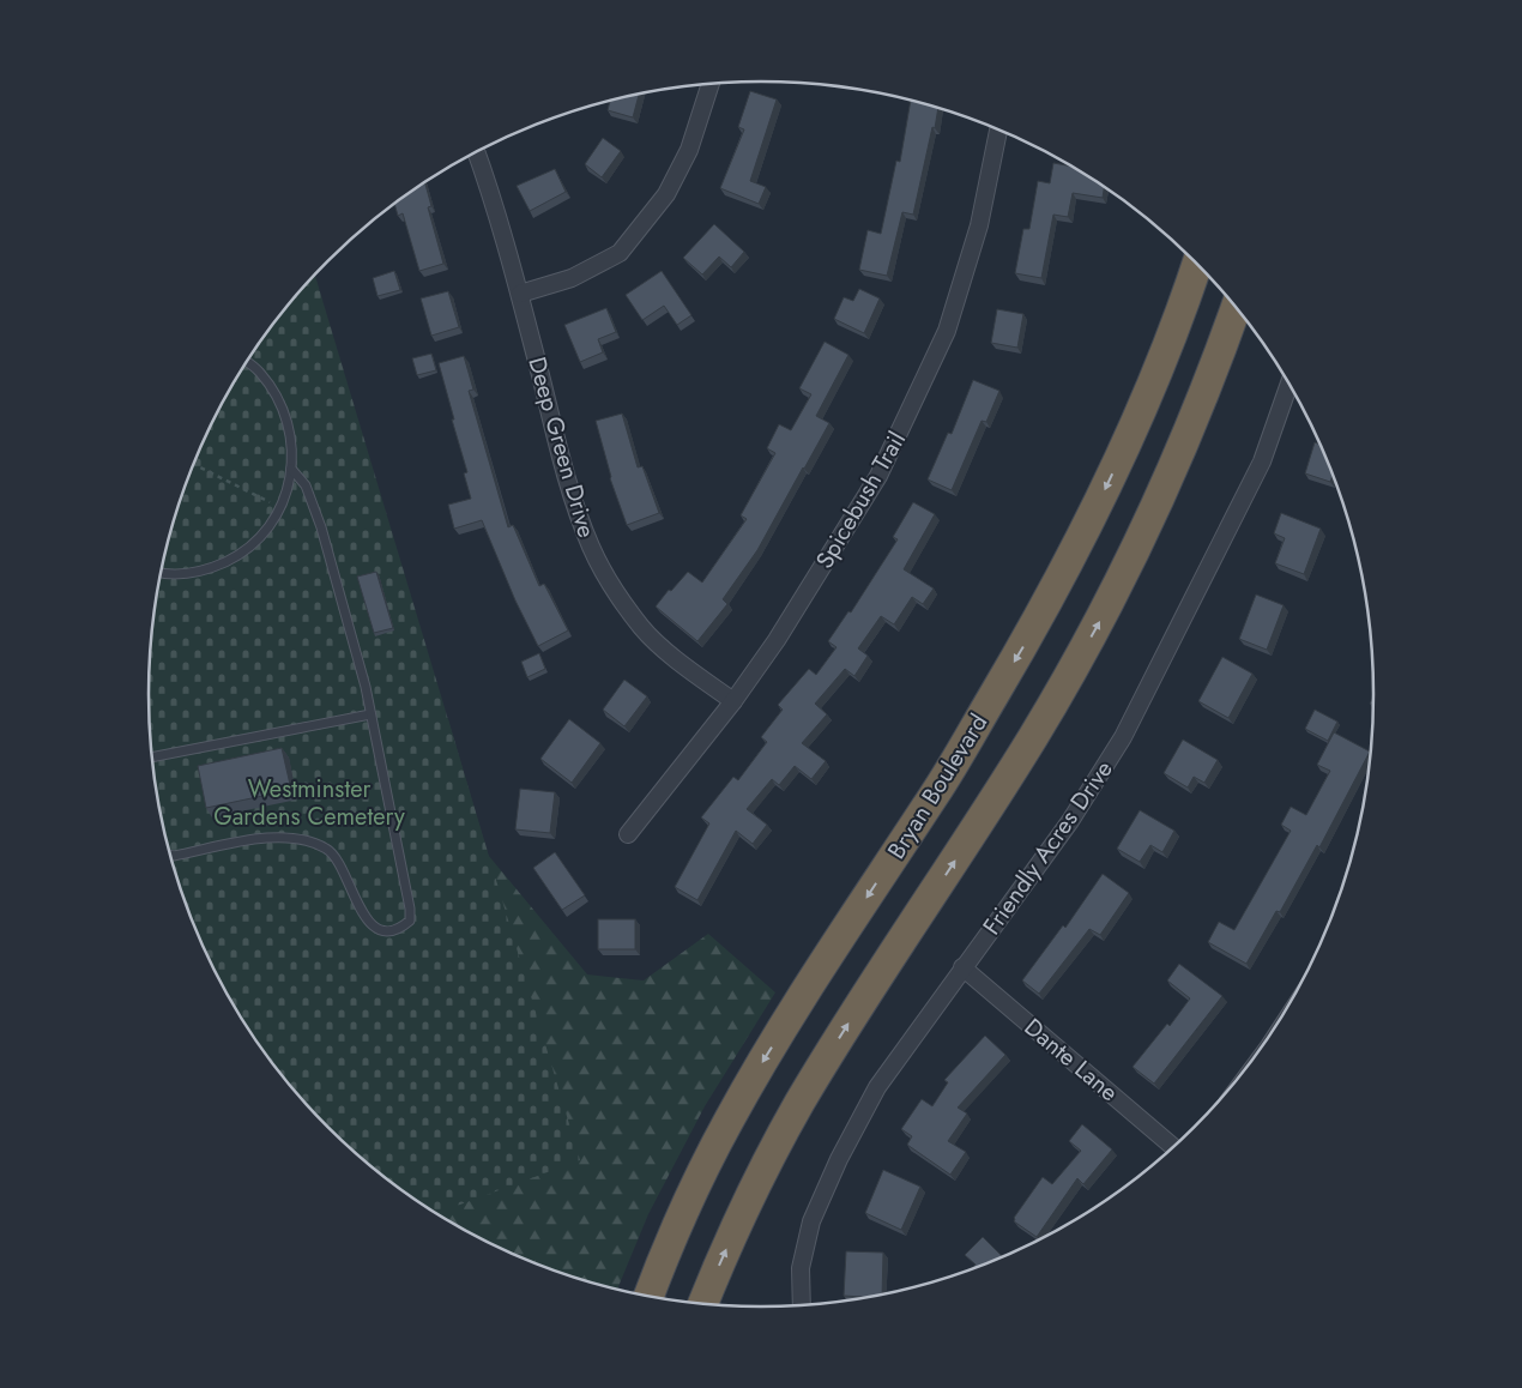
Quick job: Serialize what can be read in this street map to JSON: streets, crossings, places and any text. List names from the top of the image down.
{
  "streets": {
    "highway": ["Bryan Boulevard"],
    "street": [
      "Deep Green Drive",
      "Spicebush Trail",
      "Friendly Acres Drive",
      "Dante Lane"
    ]
  },
  "crossings": [
    ["Deep Green Drive", "Spicebush Trail"],
    ["Friendly Acres Drive", "Dante Lane"]
  ],
  "parks": ["Westminster Gardens Cemetery"]
}
